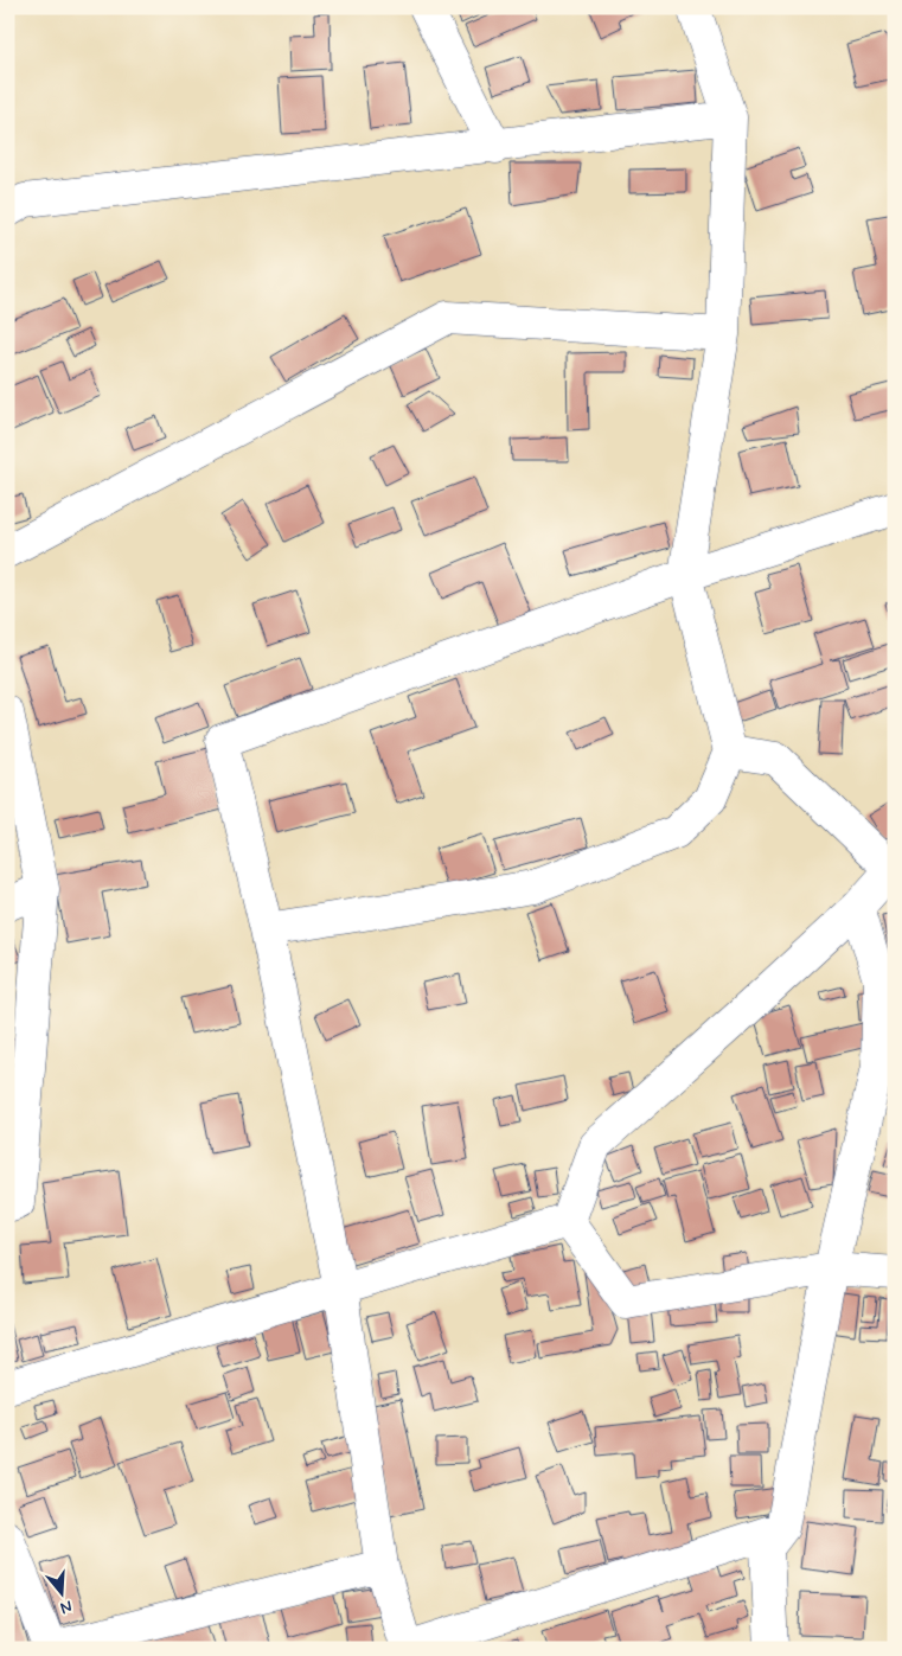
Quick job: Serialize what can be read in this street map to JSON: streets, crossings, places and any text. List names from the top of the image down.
{
  "north": "bottom"
}
